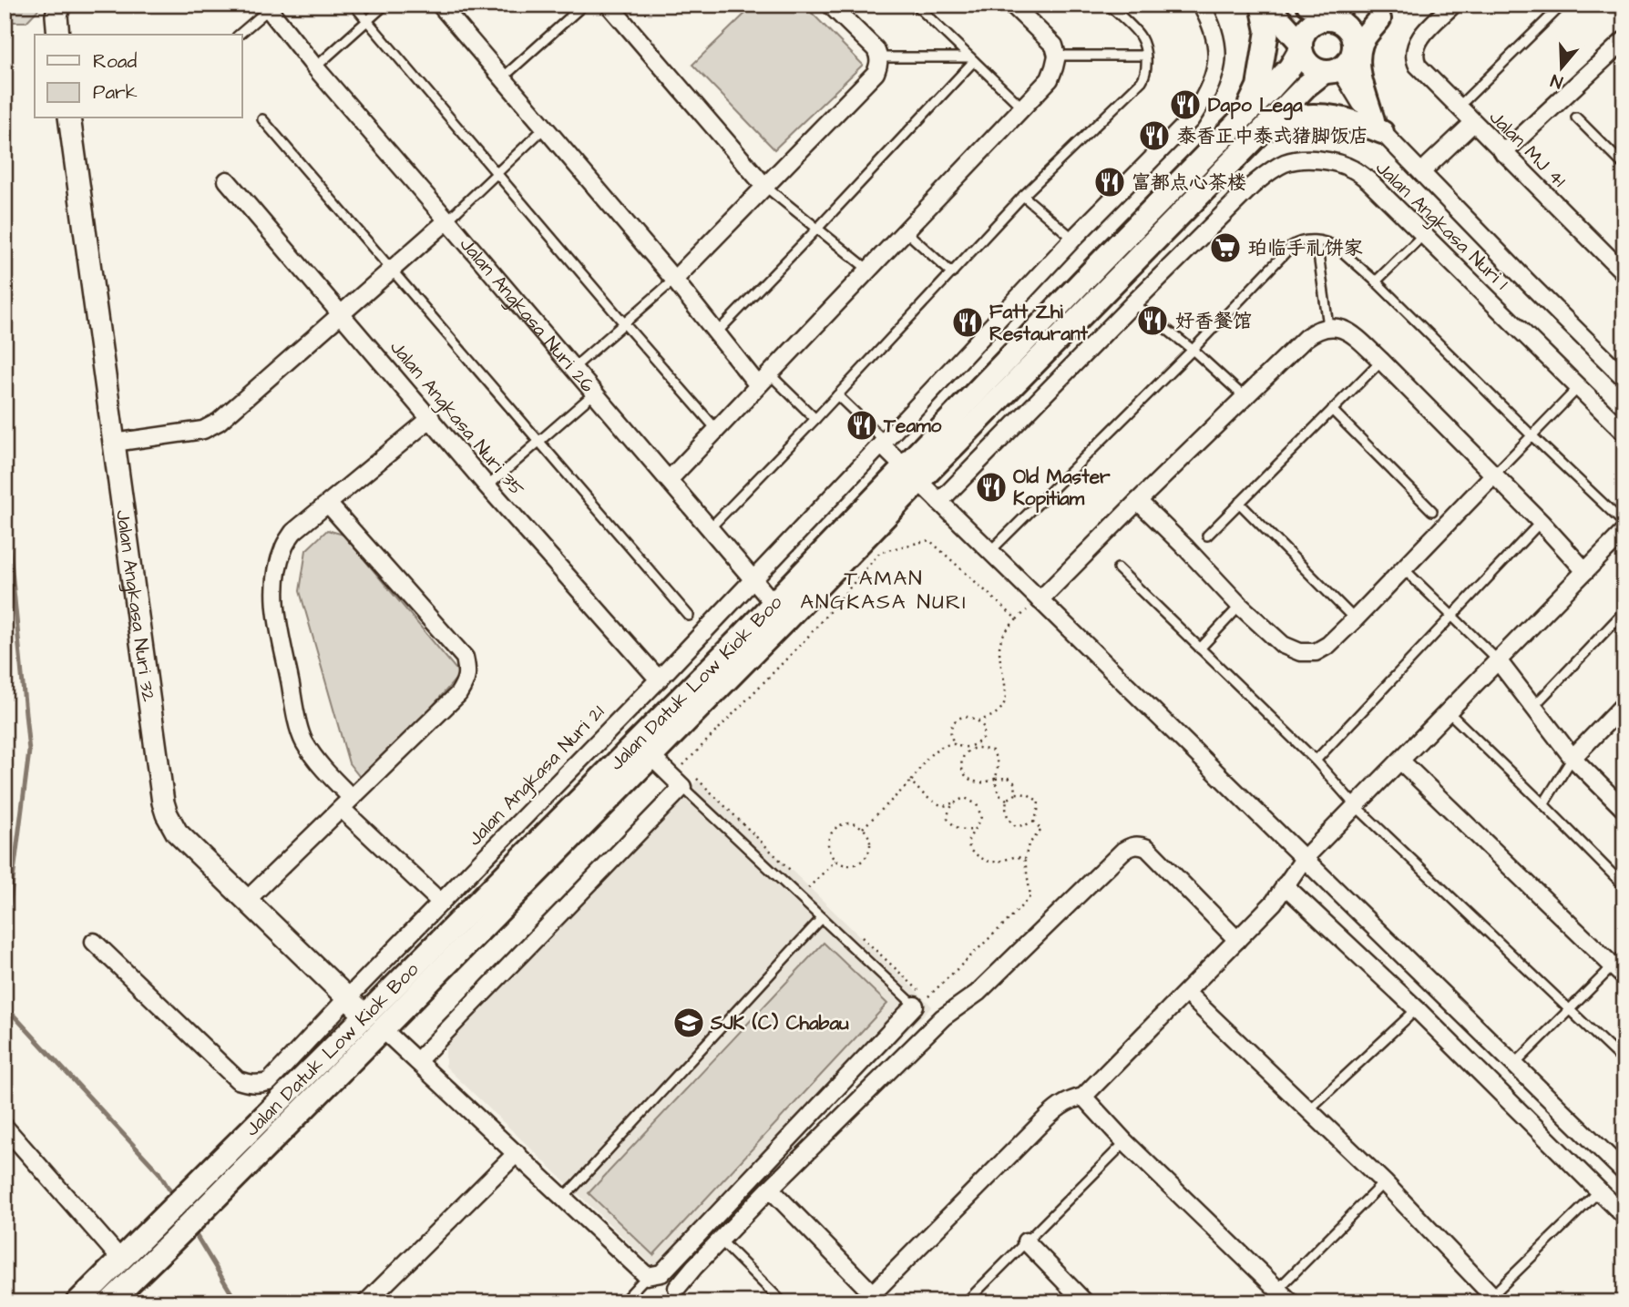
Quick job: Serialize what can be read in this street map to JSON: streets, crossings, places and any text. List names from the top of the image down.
{
  "streets": {
    "main road": ["Jalan Datuk Low Kiok Boo"],
    "street": [
      "Jalan MJ 41",
      "Jalan Angkasa Nuri 1",
      "Jalan Angkasa Nuri 26",
      "Jalan Angkasa Nuri 35",
      "Jalan Angkasa Nuri 32",
      "Jalan Angkasa Nuri 21"
    ]
  },
  "crossings": [
    ["Jalan Angkasa Nuri 26", "Jalan Datuk Low Kiok Boo"],
    ["Jalan Angkasa Nuri 26", "Jalan Angkasa Nuri 21"],
    ["Jalan Angkasa Nuri 35", "Jalan Angkasa Nuri 21"],
    ["Jalan Angkasa Nuri 32", "Jalan Datuk Low Kiok Boo"],
    ["Jalan Angkasa Nuri 32", "Jalan Angkasa Nuri 21"]
  ],
  "districts": ["TAMAN ANGKASA NURI"],
  "places": {
    "restaurant": [
      "Dapo Lega",
      "泰香正中泰式猪脚饭店",
      "富都点心茶楼",
      "好香餐馆",
      "Fatt Zhi Restaurant",
      "Teamo",
      "Old Master Kopitiam"
    ],
    "supermarket": ["珀临手礼饼家"],
    "school or university": ["SJK (C) Chabau"]
  },
  "legend": ["Road", "Park"],
  "north": "bottom"
}
